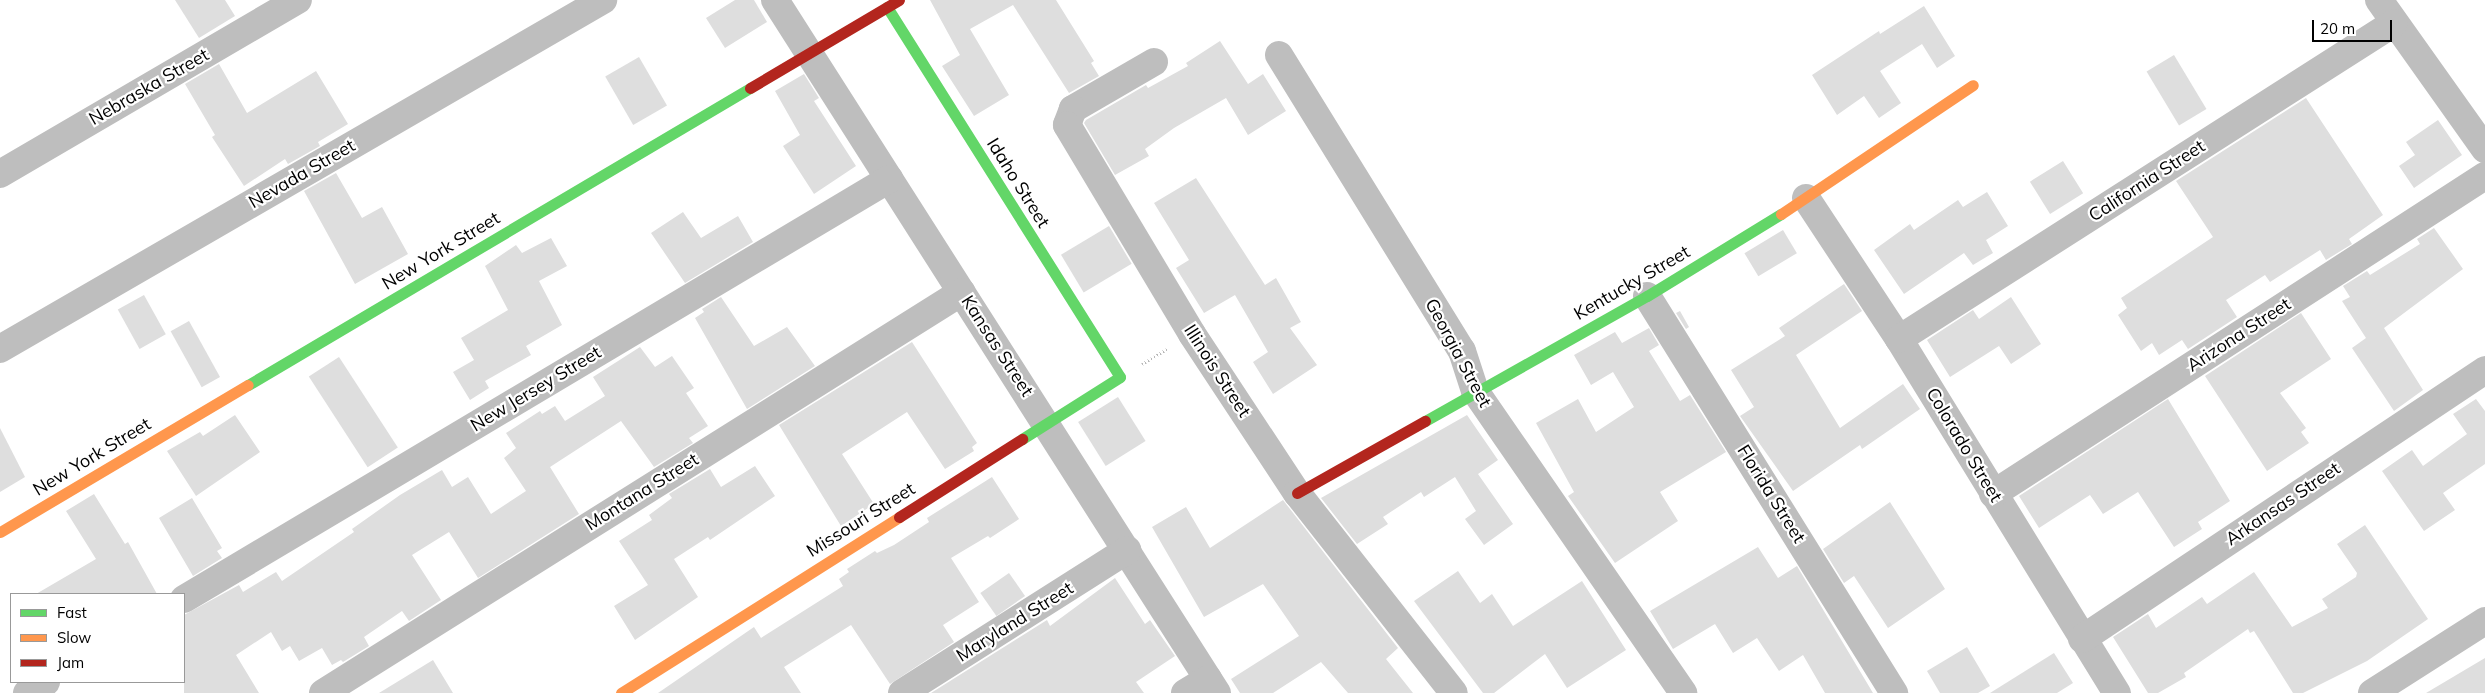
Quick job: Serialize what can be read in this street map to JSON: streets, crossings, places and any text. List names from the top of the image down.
{
  "streets": {
    "street": [
      "Nebraska Street",
      "Nevada Street",
      "California Street",
      "Idaho Street",
      "New York Street",
      "Kentucky Street",
      "Arizona Street",
      "Kansas Street",
      "Georgia Street",
      "Illinois Street",
      "New Jersey Street",
      "Colorado Street",
      "Montana Street",
      "Florida Street",
      "Arkansas Street",
      "Missouri Street",
      "Maryland Street"
    ]
  },
  "crossings": [
    ["California Street", "Colorado Street"],
    ["Idaho Street", "New York Street"],
    ["Idaho Street", "Missouri Street"],
    ["New York Street", "Kansas Street"],
    ["Kentucky Street", "Georgia Street"],
    ["Kentucky Street", "Illinois Street"],
    ["Kentucky Street", "Colorado Street"],
    ["Kentucky Street", "Florida Street"],
    ["Arizona Street", "Colorado Street"],
    ["Kansas Street", "New Jersey Street"],
    ["Kansas Street", "Montana Street"],
    ["Kansas Street", "Missouri Street"],
    ["Kansas Street", "Maryland Street"],
    ["Colorado Street", "Arkansas Street"]
  ],
  "legend": ["Fast", "Slow", "Jam"],
  "scale_bar": "20 m"
}
